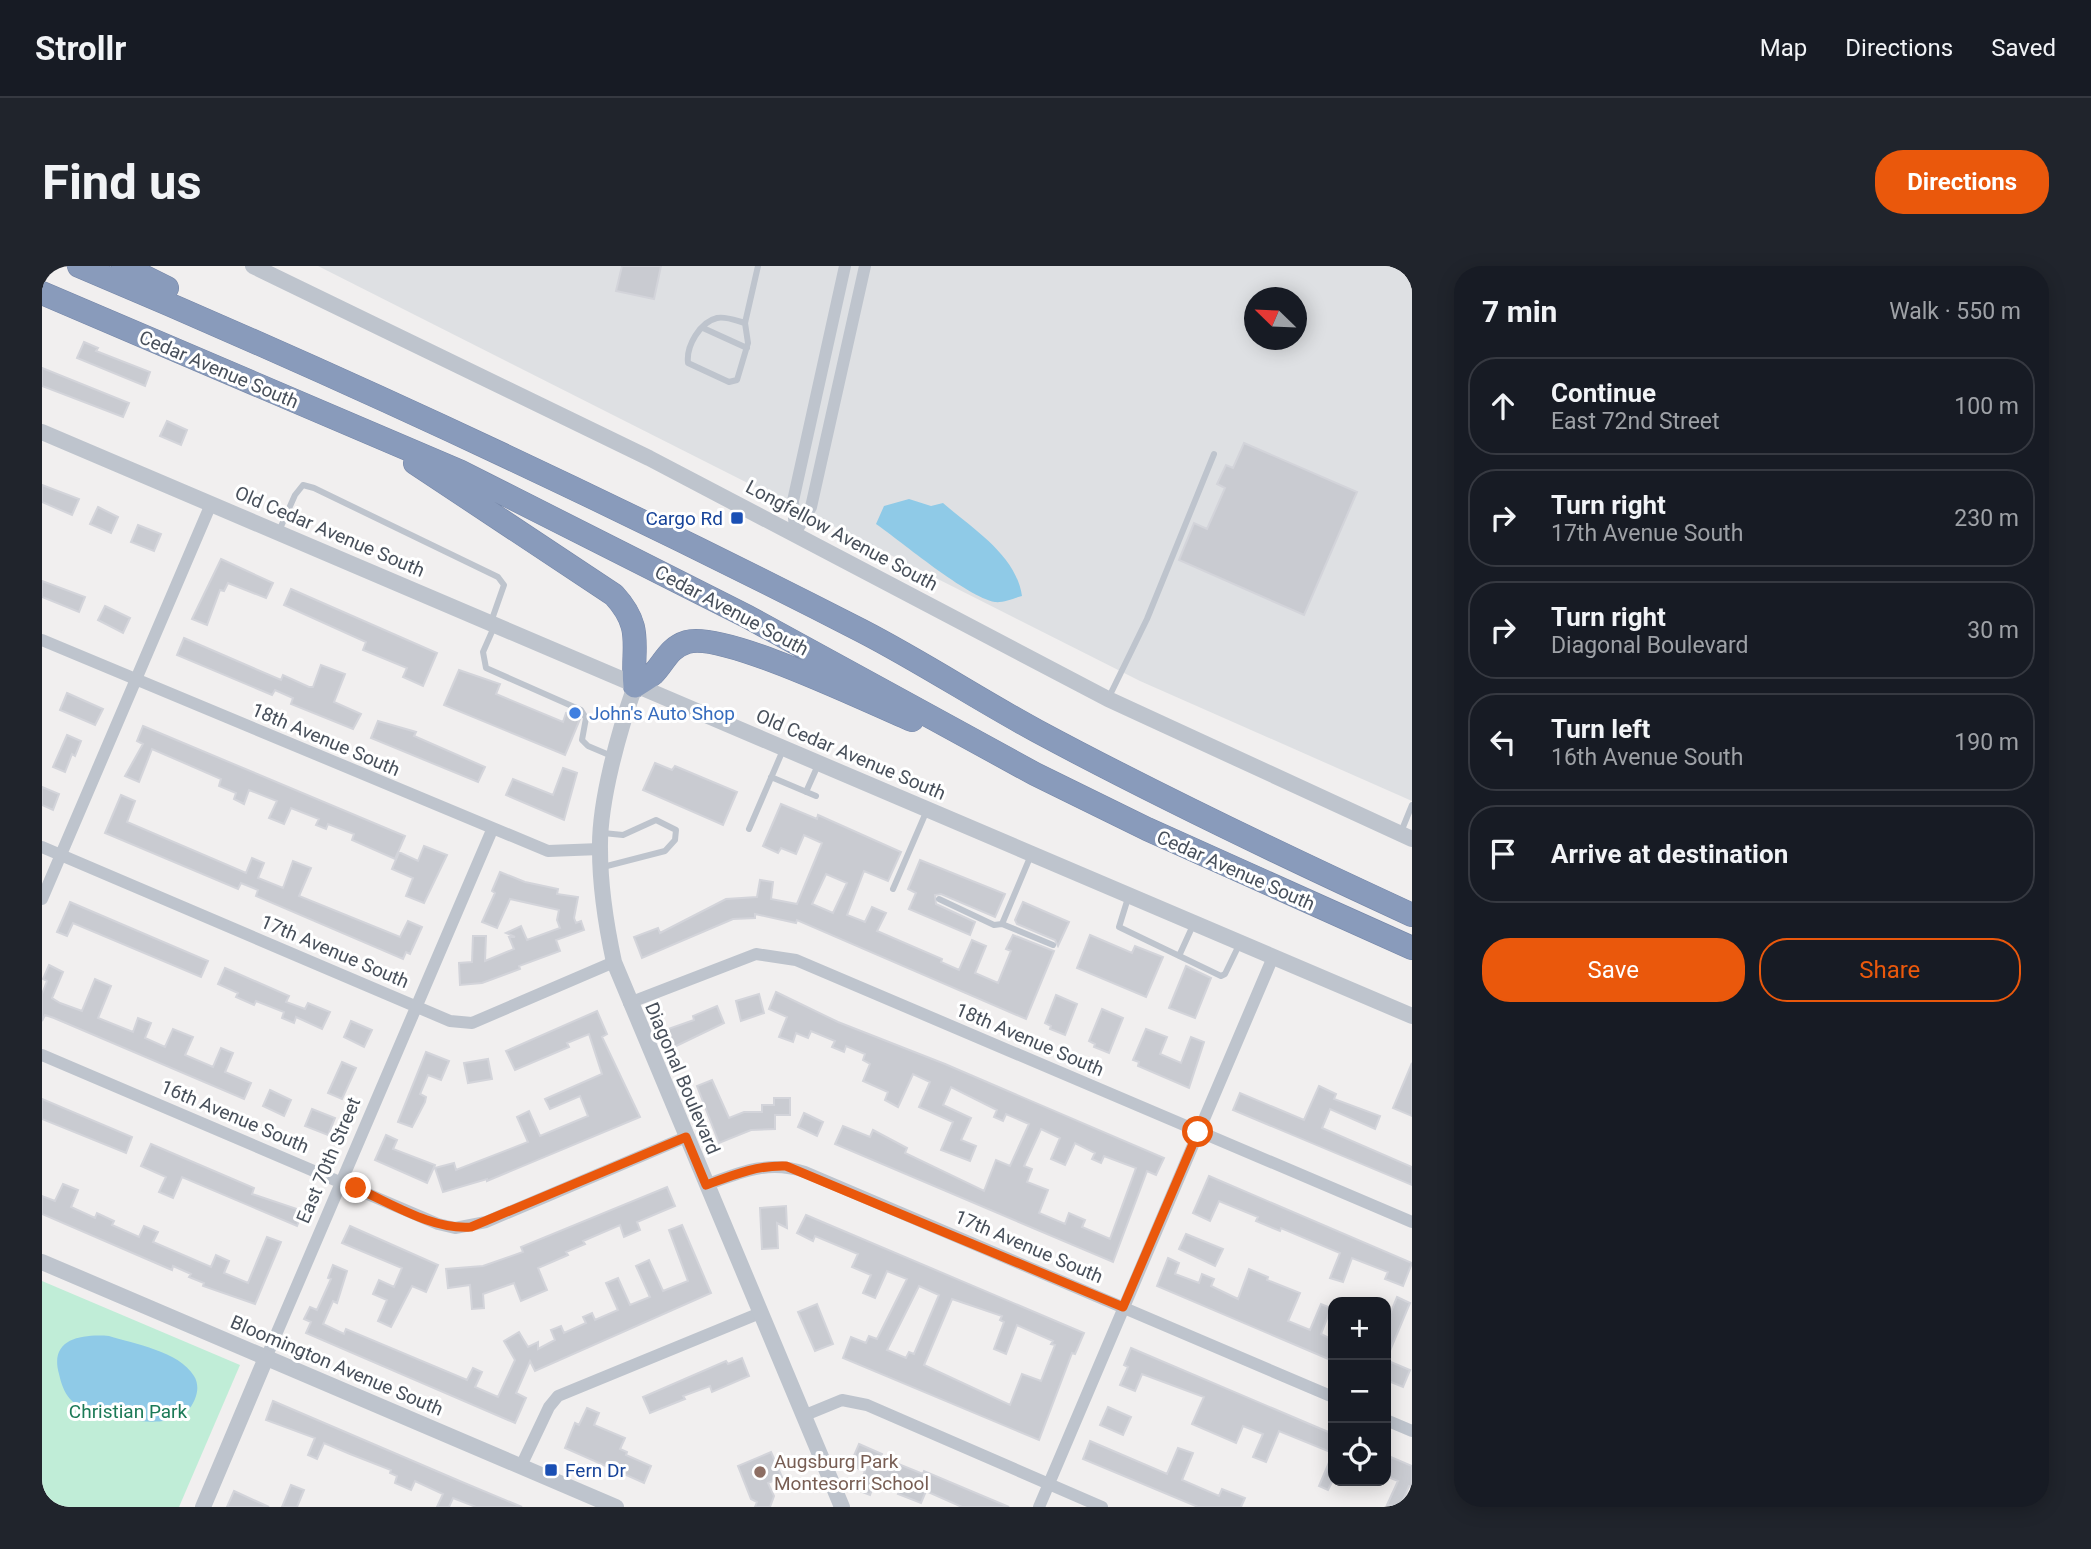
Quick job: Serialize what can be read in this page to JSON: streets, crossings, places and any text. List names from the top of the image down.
{
  "streets": {
    "highway": ["Cedar Avenue South"],
    "street": [
      "Old Cedar Avenue South",
      "Longfellow Avenue South",
      "18th Avenue South",
      "17th Avenue South",
      "Diagonal Boulevard",
      "16th Avenue South",
      "East 70th Street",
      "Bloomington Avenue South"
    ]
  },
  "crossings": [
    ["Old Cedar Avenue South", "Diagonal Boulevard"],
    ["18th Avenue South", "Diagonal Boulevard"],
    ["18th Avenue South", "East 70th Street"],
    ["17th Avenue South", "Diagonal Boulevard"],
    ["17th Avenue South", "East 70th Street"],
    ["Diagonal Boulevard", "16th Avenue South"],
    ["16th Avenue South", "East 70th Street"],
    ["East 70th Street", "Bloomington Avenue South"]
  ],
  "parks": ["Christian Park"],
  "places": {
    "transit": ["Cargo Rd", "Fern Dr"],
    "other": ["John's Auto Shop", "Augsburg Park Montesorri School"]
  },
  "north": "top left",
  "page": {
    "header": "Strollr",
    "nav": ["Map", "Directions", "Saved"],
    "buttons": [
      "Directions",
      ["Save", "Share"]
    ],
    "title": "Find us",
    "heading": ["7 min", "Walk · 550 m"],
    "list": [
      ["Continue", "East 72nd Street", "100 m"],
      ["Turn right", "17th Avenue South", "230 m"],
      ["Turn right", "Diagonal Boulevard", "30 m"],
      ["Turn left", "16th Avenue South", "190 m"],
      "Arrive at destination"
    ],
    "map_buttons": ["+", "−"]
  }
}
